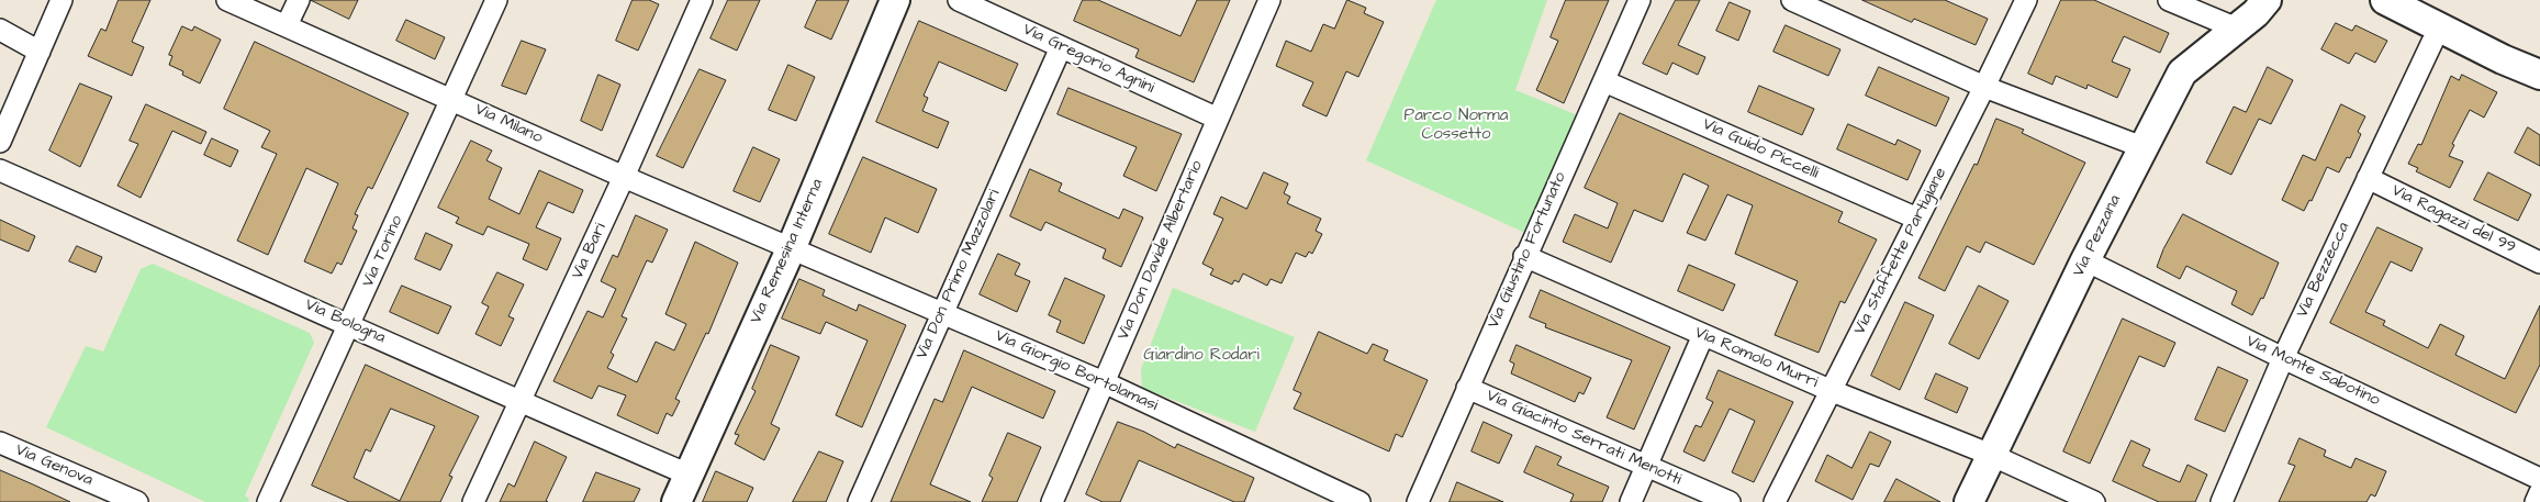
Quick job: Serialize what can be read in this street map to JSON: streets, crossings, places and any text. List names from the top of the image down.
{
  "streets": {
    "street": [
      "Via Gregorio Agnini",
      "Via Milano",
      "Via Guido Piccelli",
      "Via Ragazzi del 99",
      "Via Pezzana",
      "Via Don Davide Albertario",
      "Via Giustino Fortunato",
      "Via Torino",
      "Via Bari",
      "Via Remesina Interna",
      "Via Staffette Partigiane",
      "Via Bezzecca",
      "Via Don Primo Mazzolari",
      "Via Bologna",
      "Via Romolo Murri",
      "Via Giorgio Bortolamasi",
      "Via Monte Sabotino",
      "Via Giacinto Serrati Menotti",
      "Via Genova"
    ]
  },
  "crossings": [
    ["Via Gregorio Agnini", "Via Don Davide Albertario"],
    ["Via Gregorio Agnini", "Via Don Primo Mazzolari"],
    ["Via Milano", "Via Torino"],
    ["Via Milano", "Via Bari"],
    ["Via Milano", "Via Remesina Interna"],
    ["Via Milano", "Via Giorgio Bortolamasi"],
    ["Via Guido Piccelli", "Via Giustino Fortunato"],
    ["Via Guido Piccelli", "Via Staffette Partigiane"],
    ["Via Ragazzi del 99", "Via Bezzecca"],
    ["Via Pezzana", "Via Romolo Murri"],
    ["Via Pezzana", "Via Monte Sabotino"],
    ["Via Don Davide Albertario", "Via Giorgio Bortolamasi"],
    ["Via Giustino Fortunato", "Via Romolo Murri"],
    ["Via Giustino Fortunato", "Via Giacinto Serrati Menotti"],
    ["Via Torino", "Via Bologna"],
    ["Via Bari", "Via Bologna"],
    ["Via Remesina Interna", "Via Bologna"],
    ["Via Remesina Interna", "Via Giorgio Bortolamasi"],
    ["Via Staffette Partigiane", "Via Romolo Murri"],
    ["Via Bezzecca", "Via Monte Sabotino"],
    ["Via Don Primo Mazzolari", "Via Giorgio Bortolamasi"]
  ],
  "parks": ["Parco Norma Cossetto", "Giardino Rodari"]
}
